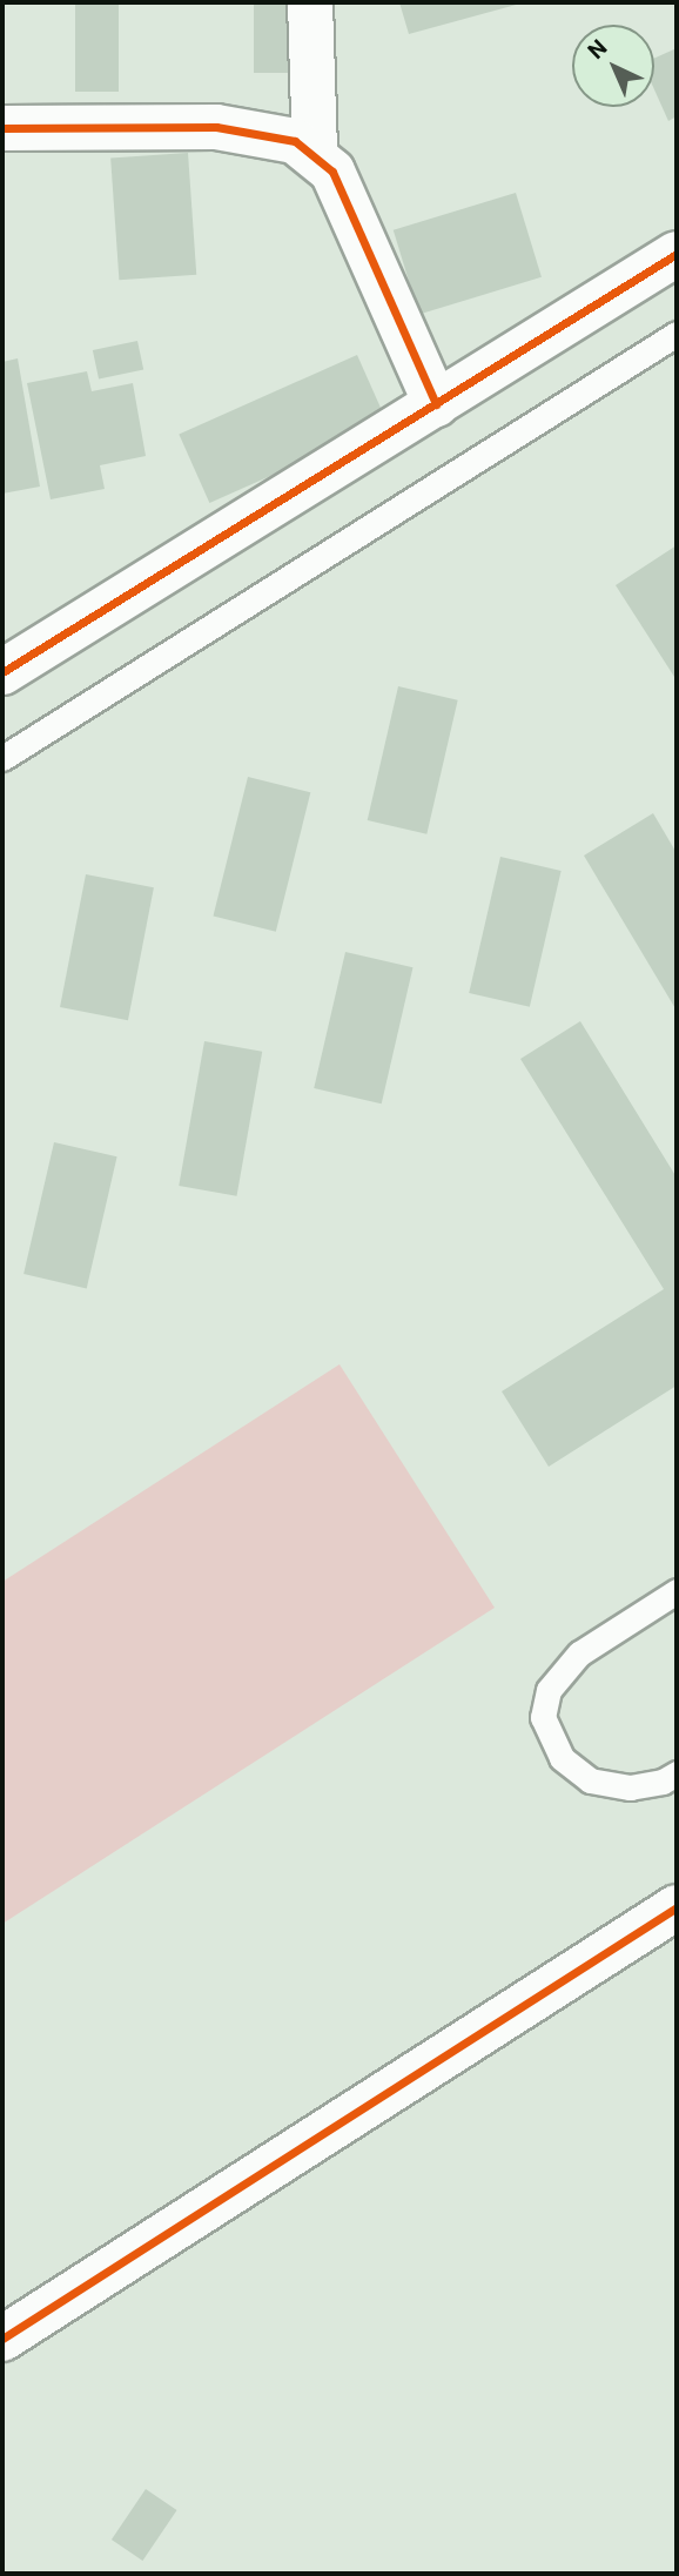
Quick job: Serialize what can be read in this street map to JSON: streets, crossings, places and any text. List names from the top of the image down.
{
  "north": "top left"
}
